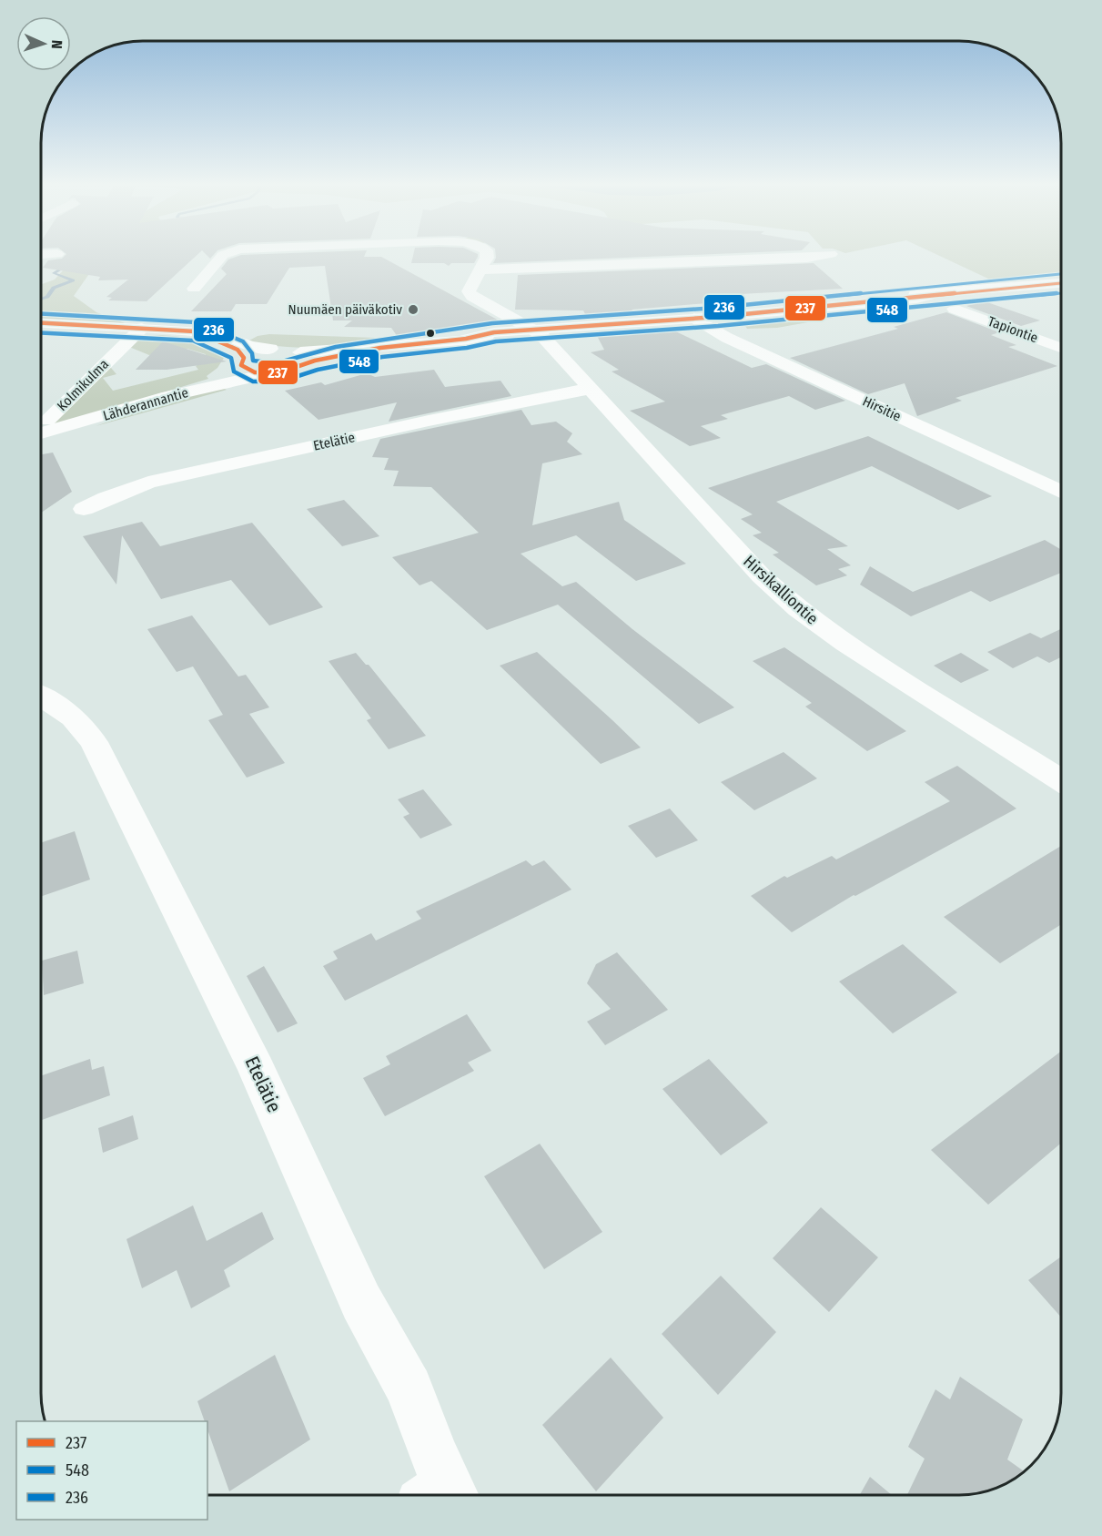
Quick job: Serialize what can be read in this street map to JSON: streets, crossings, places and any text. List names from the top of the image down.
{
  "streets": {
    "street": [
      "Tapiontie",
      "Kolmikulma",
      "Lähderannantie",
      "Hirsitie",
      "Etelätie",
      "Hirsikalliontie"
    ]
  },
  "crossings": [
    ["Etelätie", "Hirsikalliontie"]
  ],
  "places": ["Nuumäen päiväkotiv"],
  "lines": ["transit line 236", "transit line 237", "transit line 548"],
  "legend": ["237", "548", "236"],
  "north": "right"
}
